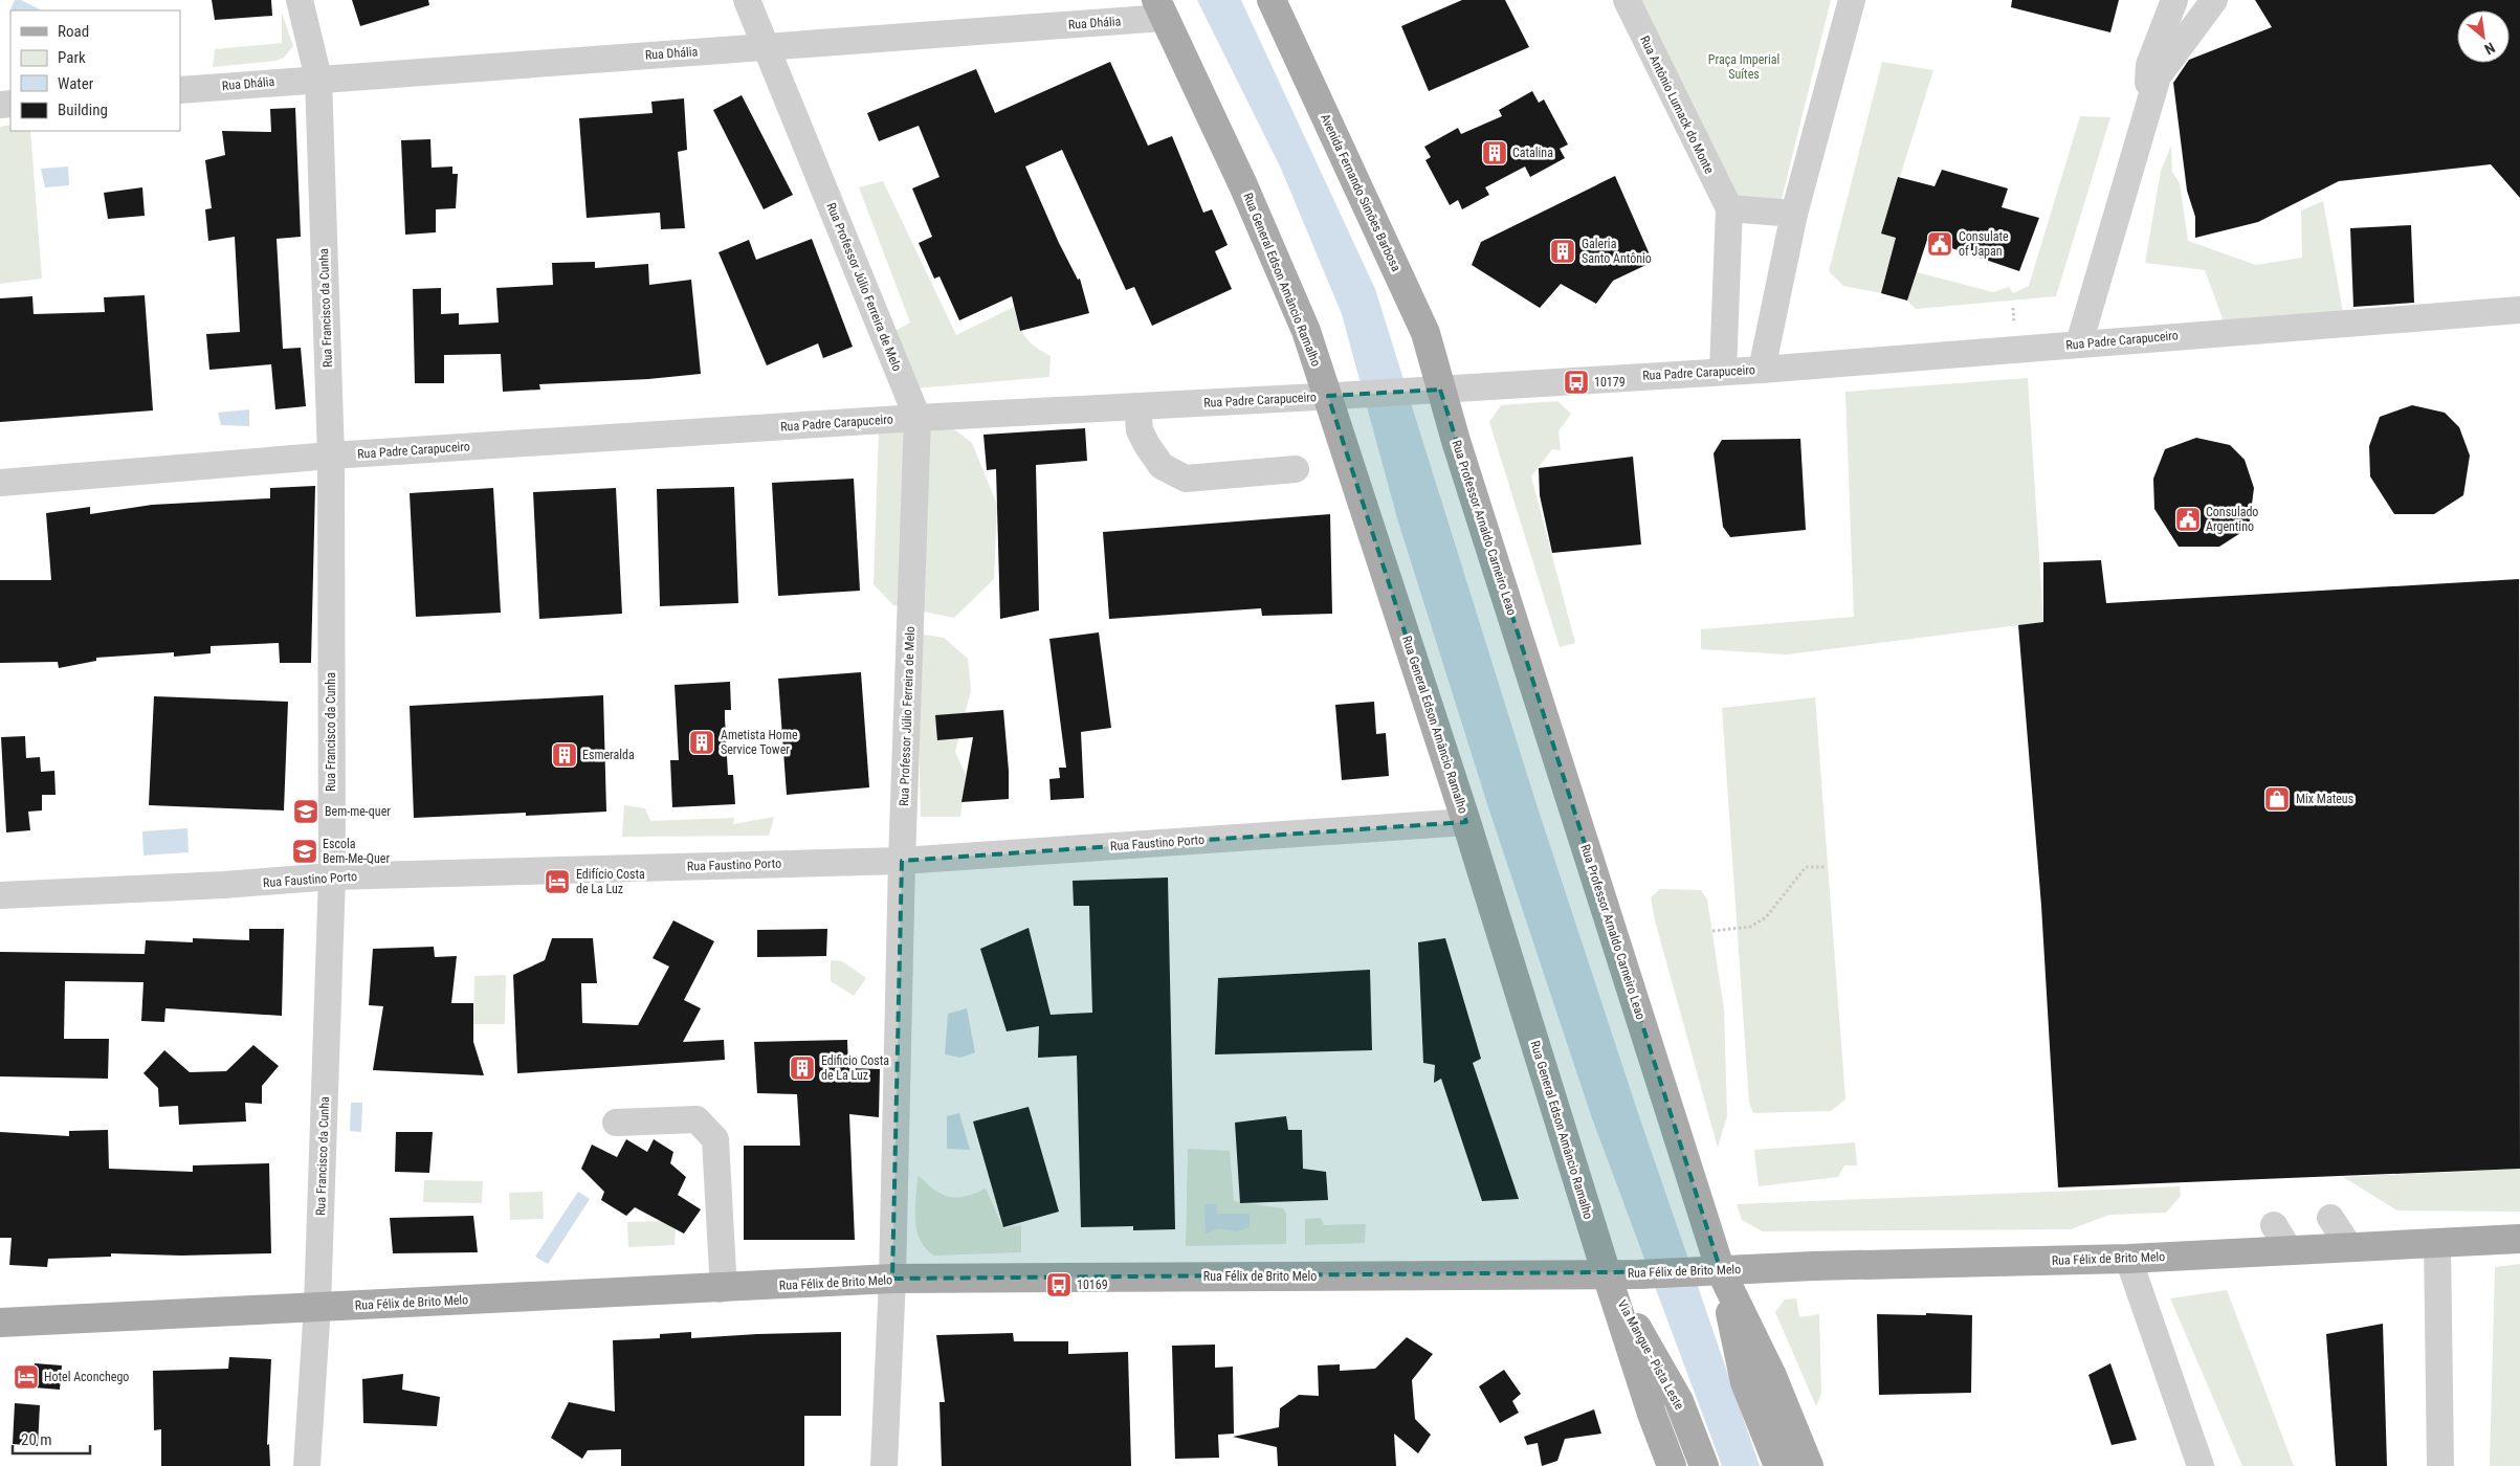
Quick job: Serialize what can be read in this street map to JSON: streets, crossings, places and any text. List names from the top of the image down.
{
  "streets": {
    "main road": [
      "Avenida Fernando Simões Barbosa",
      "Rua General Edson Amâncio Ramalho",
      "Rua Professor Arnaldo Carneiro Leao",
      "Rua Félix de Brito Melo",
      "Via Mangue - Pista Leste"
    ],
    "street": [
      "Rua Dhália",
      "Rua Antônio Lumack do Monte",
      "Rua Professor Júlio Ferreira de Melo",
      "Rua Francisco da Cunha",
      "Rua Padre Carapuceiro",
      "Rua Faustino Porto"
    ]
  },
  "crossings": [
    ["Rua Dhália", "Rua General Edson Amâncio Ramalho"],
    ["Rua Dhália", "Rua Professor Júlio Ferreira de Melo"],
    ["Rua Dhália", "Rua Francisco da Cunha"],
    ["Rua Antônio Lumack do Monte", "Rua Padre Carapuceiro"],
    ["Avenida Fernando Simões Barbosa", "Rua Padre Carapuceiro"],
    ["Avenida Fernando Simões Barbosa", "Rua Professor Arnaldo Carneiro Leao"],
    ["Rua General Edson Amâncio Ramalho", "Rua Padre Carapuceiro"],
    ["Rua General Edson Amâncio Ramalho", "Rua Faustino Porto"],
    ["Rua General Edson Amâncio Ramalho", "Rua Félix de Brito Melo"],
    ["Rua General Edson Amâncio Ramalho", "Via Mangue - Pista Leste"],
    ["Rua Professor Júlio Ferreira de Melo", "Rua Padre Carapuceiro"],
    ["Rua Professor Júlio Ferreira de Melo", "Rua Faustino Porto"],
    ["Rua Professor Júlio Ferreira de Melo", "Rua Félix de Brito Melo"],
    ["Rua Francisco da Cunha", "Rua Padre Carapuceiro"],
    ["Rua Francisco da Cunha", "Rua Faustino Porto"],
    ["Rua Francisco da Cunha", "Rua Félix de Brito Melo"],
    ["Rua Padre Carapuceiro", "Rua Professor Arnaldo Carneiro Leao"],
    ["Rua Professor Arnaldo Carneiro Leao", "Rua Félix de Brito Melo"],
    ["Rua Félix de Brito Melo", "Via Mangue - Pista Leste"]
  ],
  "parks": ["Praça Imperial Suítes"],
  "places": {
    "building": [
      "Catalina",
      "Galeria Santo Antônio",
      "Ametista Home Service Tower",
      "Esmeralda",
      "Edificio Costa de La Luz"
    ],
    "public building": ["Consulate of Japan", "Consulado Argentino"],
    "bus stop": ["10179", "10169"],
    "shop": ["Mix Mateus"],
    "school or university": ["Bem-me-quer", "Escola Bem-Me-Quer"],
    "hotel": ["Edifício Costa de La Luz", "Hotel Aconchego"]
  },
  "legend": [
    "Road",
    "Park",
    "Water",
    "Building"
  ],
  "scale_bar": "20 m",
  "north": "bottom right"
}
